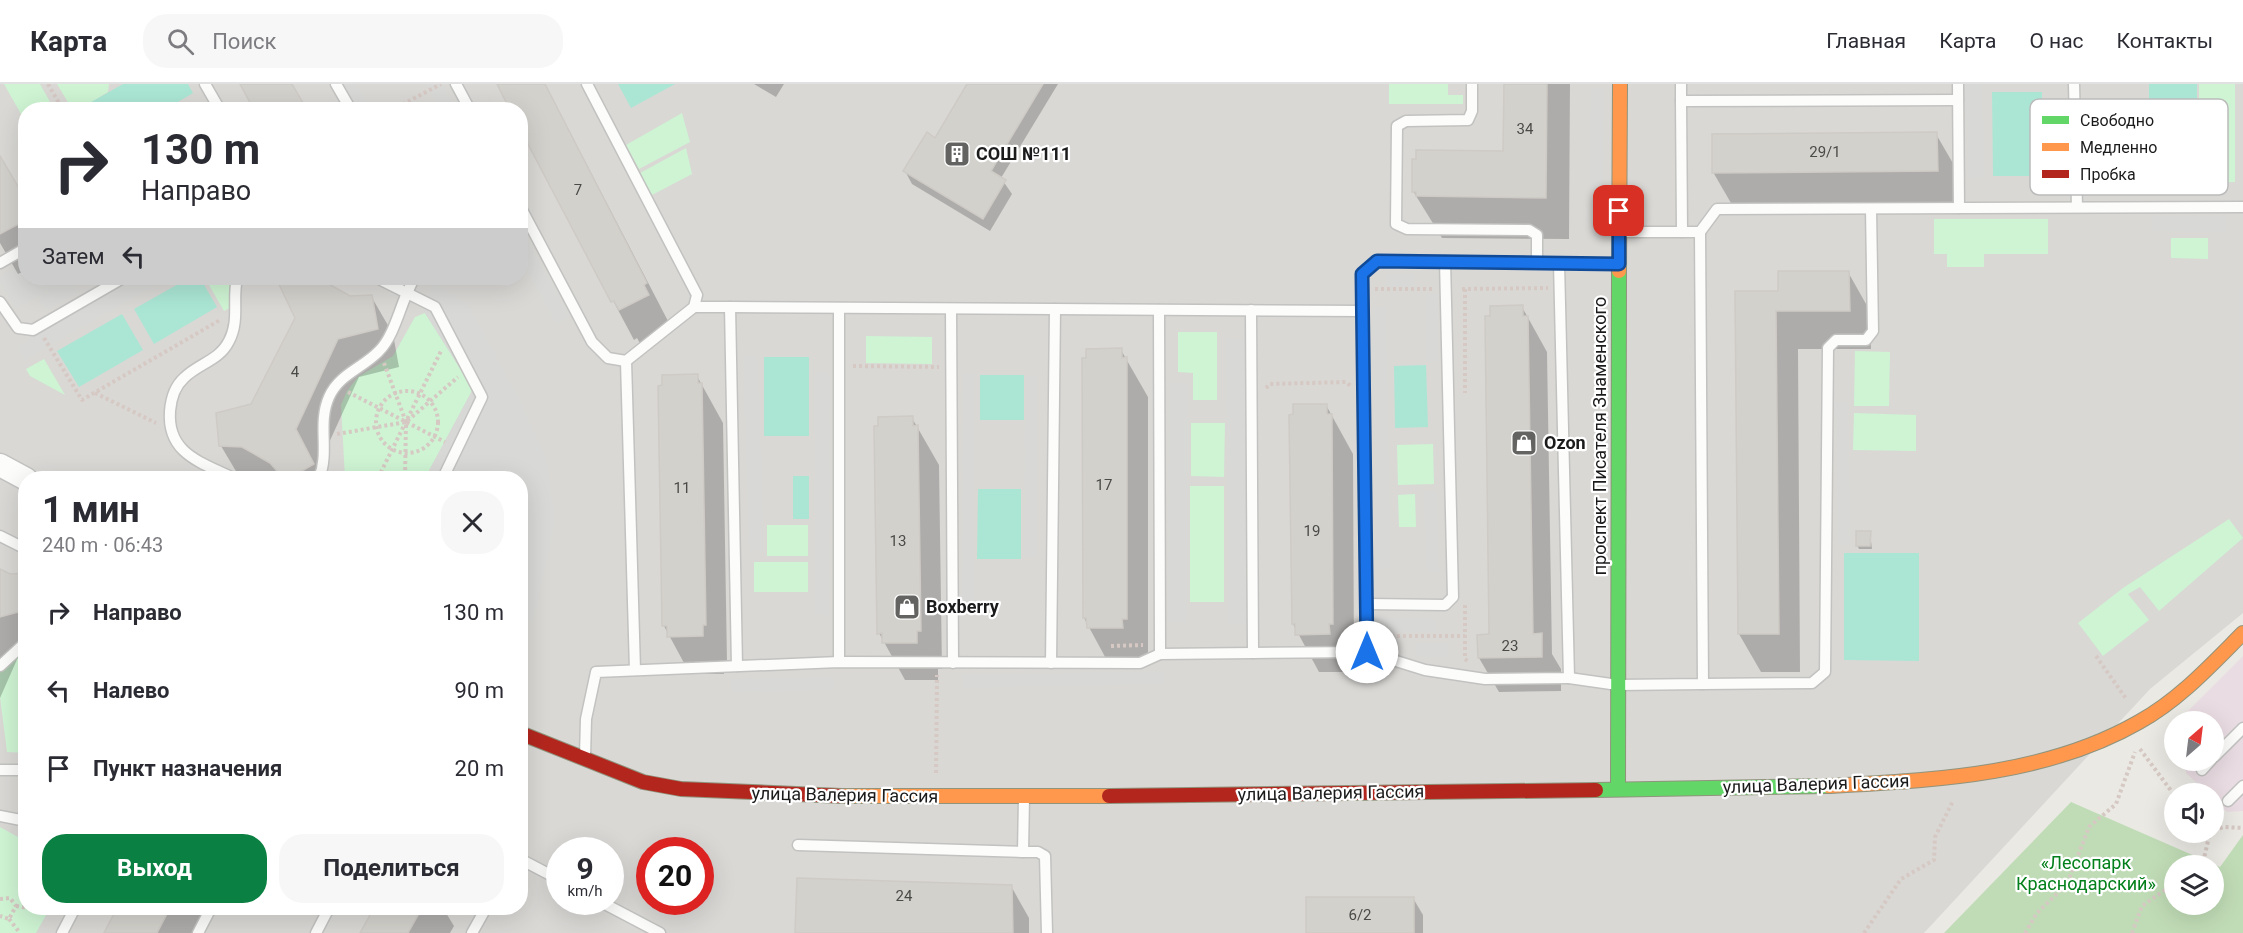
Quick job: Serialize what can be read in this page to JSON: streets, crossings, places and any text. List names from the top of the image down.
{
  "streets": {
    "street": ["проспект Писателя Знаменского", "улица Валерия Гассия"]
  },
  "crossings": [
    ["проспект Писателя Знаменского", "улица Валерия Гассия"]
  ],
  "parks": ["«Лесопарк Краснодарский»"],
  "places": {
    "building": ["СОШ №111"],
    "shop": ["Ozon", "Boxberry"]
  },
  "house_numbers": [
    "34",
    "29/1",
    "7",
    "4",
    "17",
    "11",
    "19",
    "13",
    "23",
    "24",
    "6/2"
  ],
  "legend": ["Свободно", "Медленно", "Пробка"],
  "north": "top right",
  "page": {
    "header": "Карта",
    "search": "Поиск",
    "nav": [
      "Главная",
      "Карта",
      "О нас",
      "Контакты"
    ],
    "turn": ["130 m", "Направо"],
    "then": "Затем",
    "heading": ["1 мин", "240 m · 06:43"],
    "list": [
      {
        "name": "Направо",
        "value": "130 m"
      },
      {
        "name": "Налево",
        "value": "90 m"
      },
      {
        "name": "Пункт назначения",
        "value": "20 m"
      }
    ],
    "buttons": ["Выход", "Поделиться"],
    "speed": "9 km/h",
    "limit": "20"
  }
}
